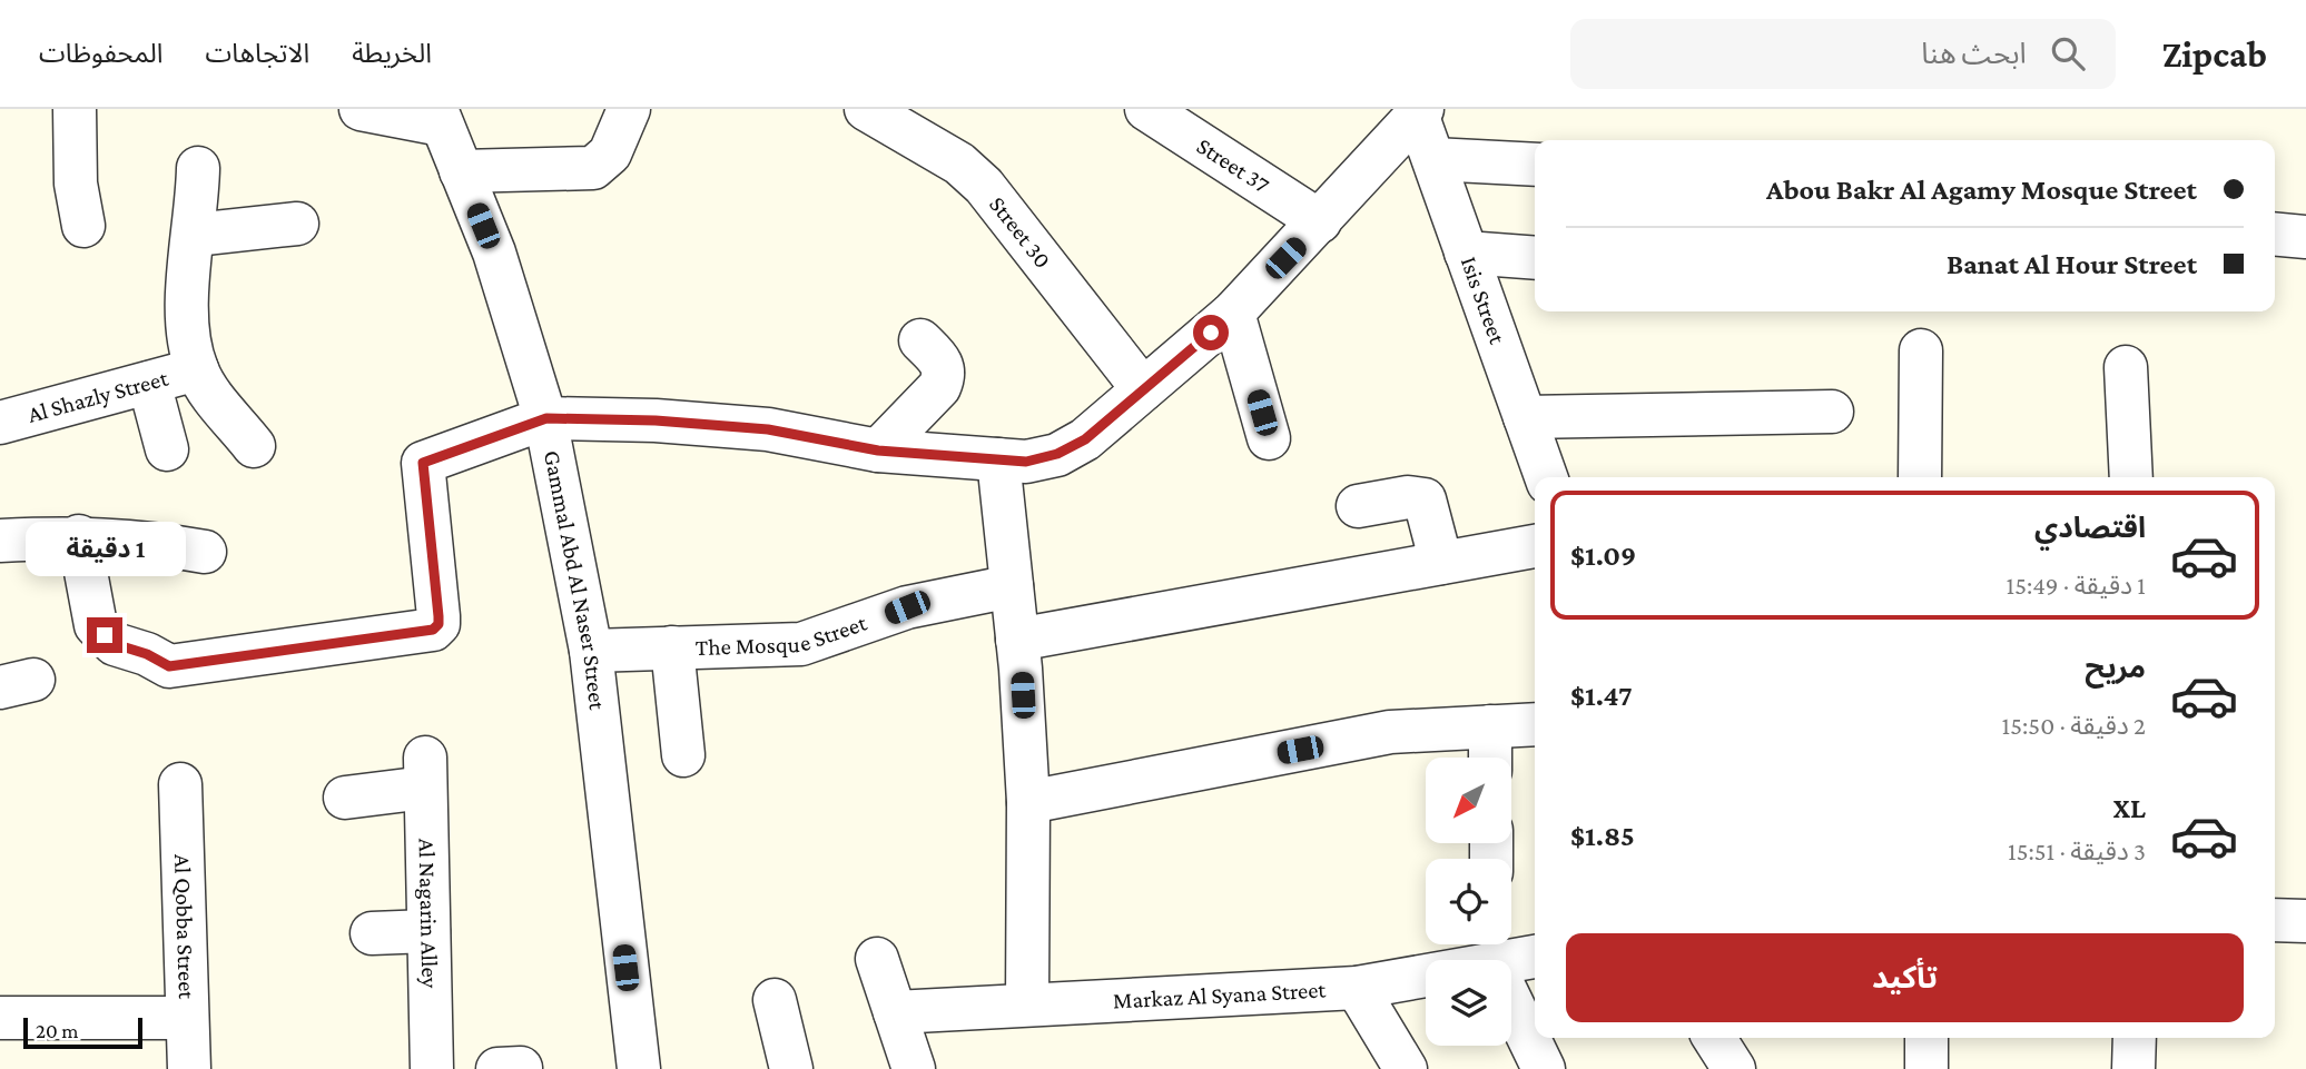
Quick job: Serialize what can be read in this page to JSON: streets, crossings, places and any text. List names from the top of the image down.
{
  "streets": {
    "street": [
      "Street 37",
      "Street 30",
      "Isis Street",
      "Al Shazly Street",
      "Gammal Abd Al Naser Street",
      "The Mosque Street",
      "Al Nagarin Alley",
      "Al Qobba Street",
      "Markaz Al Syana Street"
    ]
  },
  "crossings": [
    ["Gammal Abd Al Naser Street", "The Mosque Street"]
  ],
  "scale_bar": "20 m",
  "north": "bottom left",
  "page": {
    "header": "Zipcab",
    "search": "ابحث هنا",
    "nav": ["الخريطة", "الاتجاهات", "المحفوظات"],
    "banner": ["Abou Bakr Al Agamy Mosque Street", "Banat Al Hour Street"],
    "list": [
      {
        "name": "اقتصادي",
        "note": "1 دقيقة · 15:49",
        "value": "$1.09"
      },
      {
        "name": "مريح",
        "note": "2 دقيقة · 15:50",
        "value": "$1.47"
      },
      {
        "name": "XL",
        "note": "3 دقيقة · 15:51",
        "value": "$1.85"
      }
    ],
    "bubble": "1 دقيقة",
    "buttons": "تأكيد",
    "scale": "20 m"
  }
}
